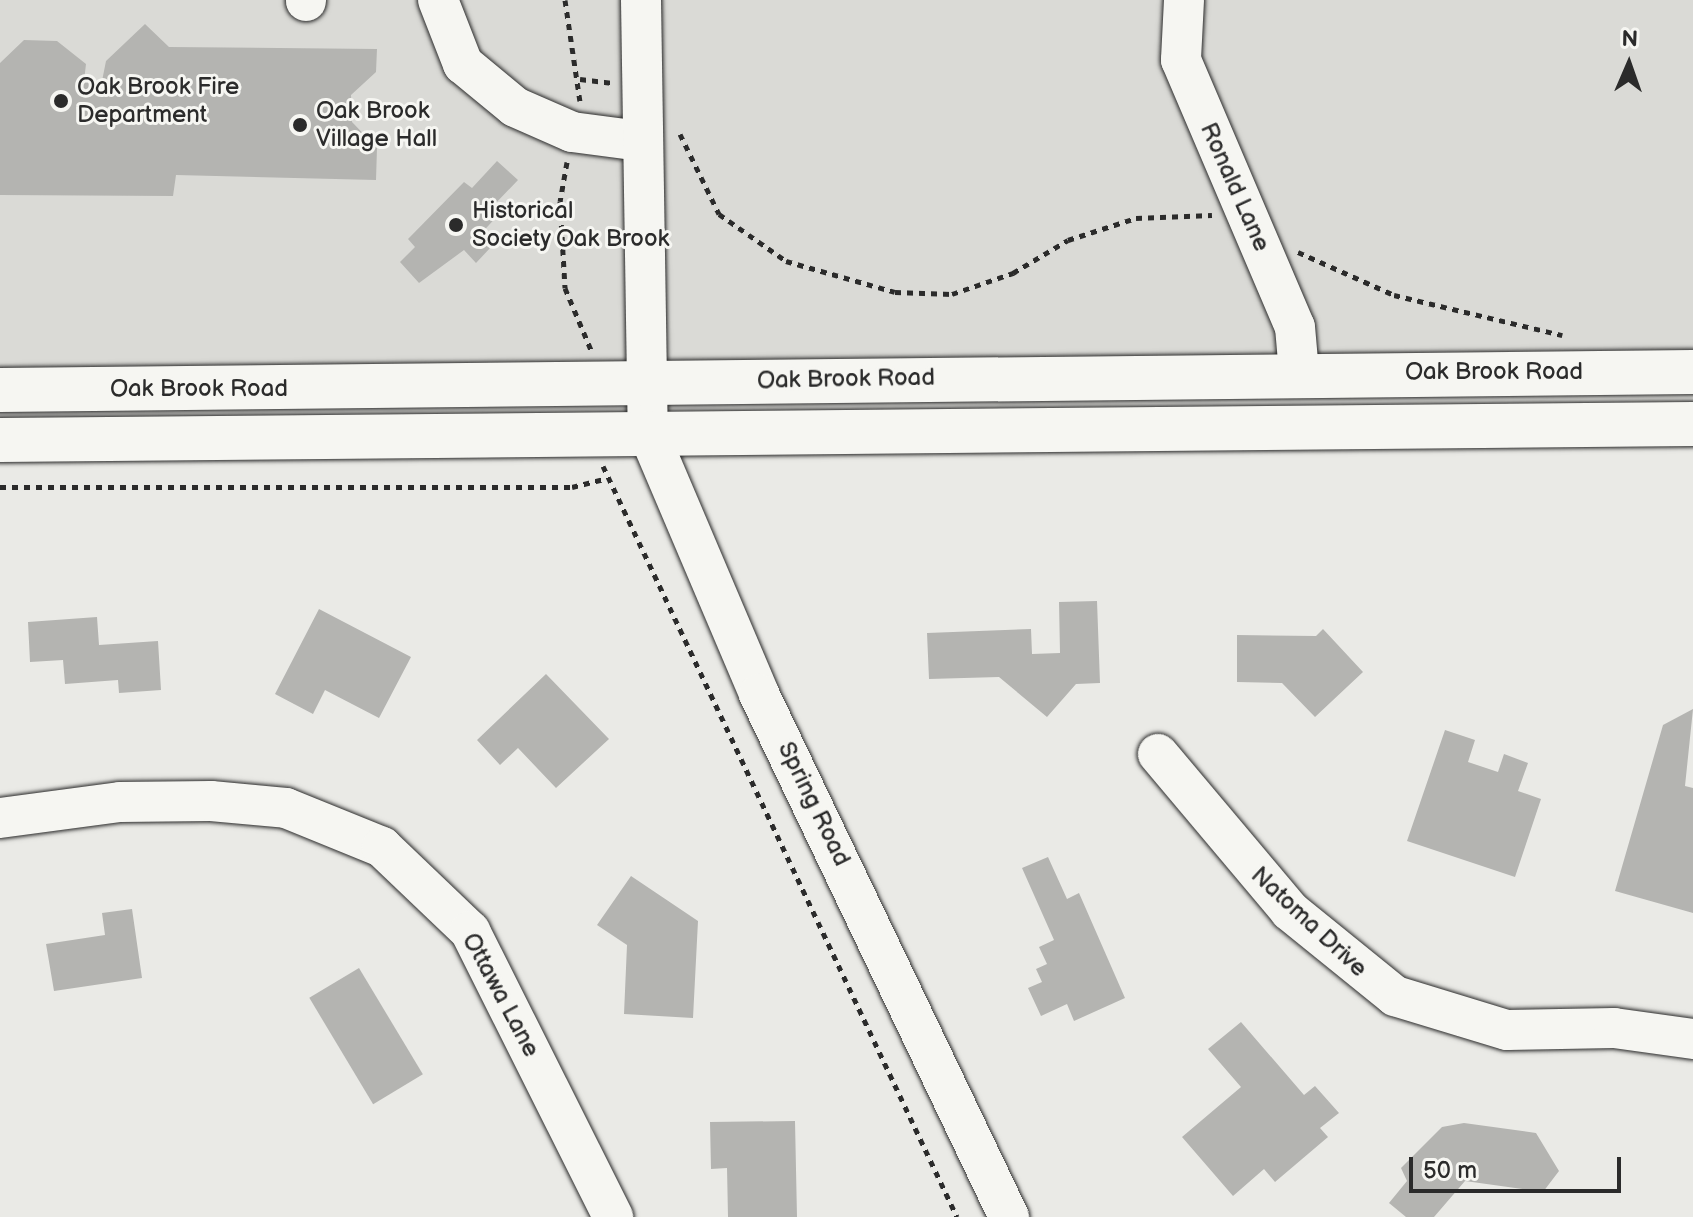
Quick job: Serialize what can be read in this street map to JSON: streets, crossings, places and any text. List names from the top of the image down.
{
  "streets": {
    "main road": ["Oak Brook Road"],
    "street": [
      "Ronald Lane",
      "Spring Road",
      "Natoma Drive",
      "Ottawa Lane"
    ]
  },
  "crossings": [
    ["Ronald Lane", "Oak Brook Road"],
    ["Oak Brook Road", "Spring Road"]
  ],
  "places": ["Oak Brook Fire Department", "Oak Brook Village Hall", "Historical Society Oak Brook"],
  "scale_bar": "50 m",
  "north": "top"
}
